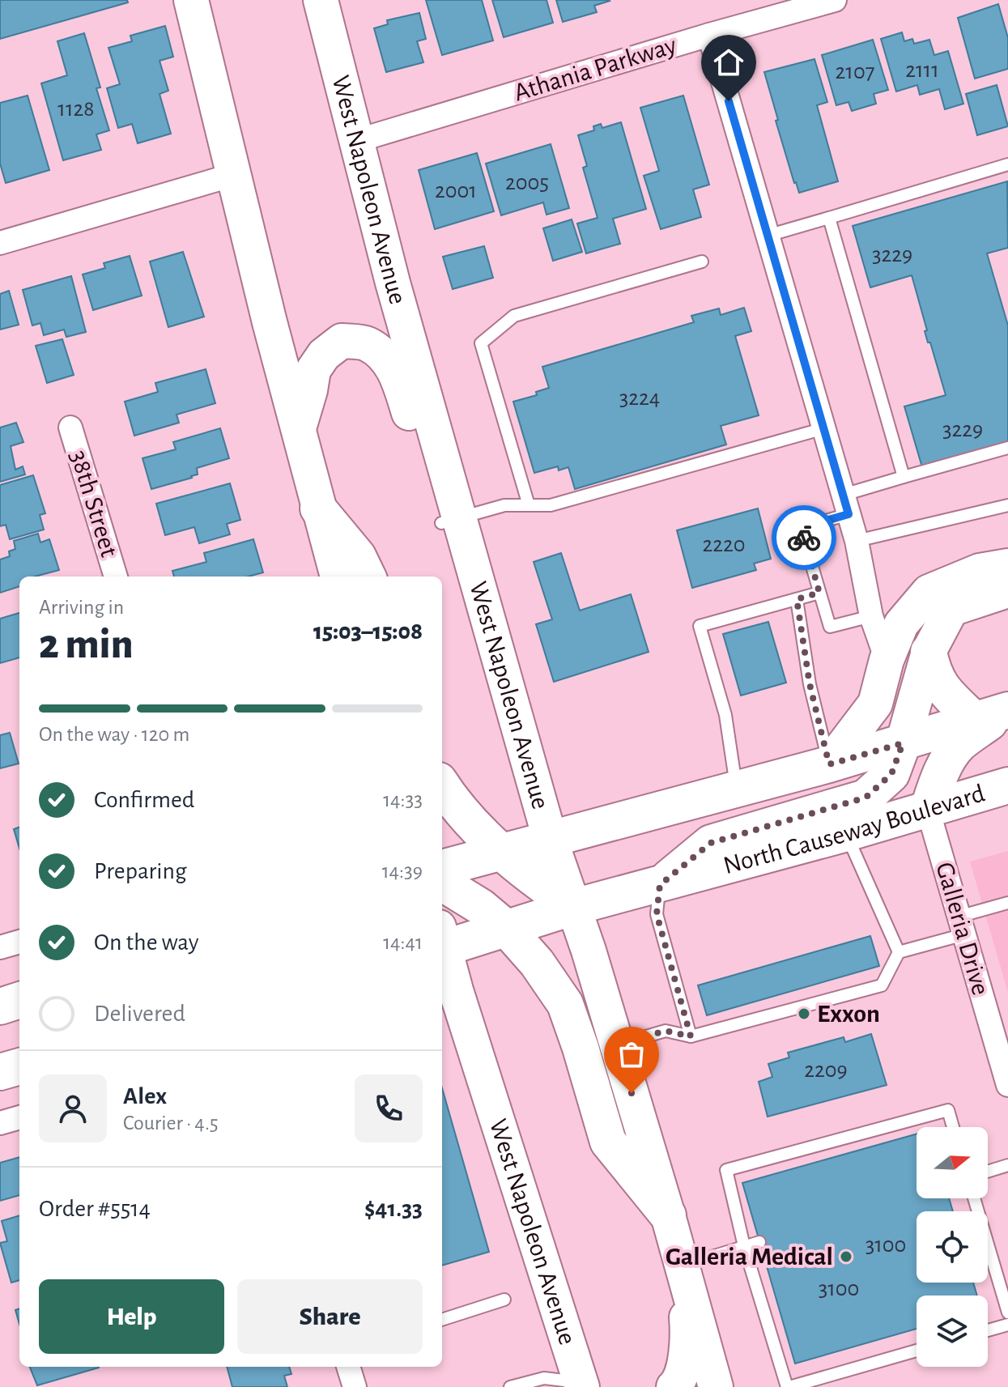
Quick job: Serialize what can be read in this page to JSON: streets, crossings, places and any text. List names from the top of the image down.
{
  "streets": {
    "highway": ["North Causeway Boulevard"],
    "main road": ["West Napoleon Avenue"],
    "street": ["Athania Parkway", "38th Street", "Galleria Drive"]
  },
  "crossings": [
    ["Athania Parkway", "West Napoleon Avenue"],
    ["West Napoleon Avenue", "North Causeway Boulevard"],
    ["North Causeway Boulevard", "Galleria Drive"]
  ],
  "places": ["Exxon", "Galleria Medical"],
  "house_numbers": [
    "2111",
    "2107",
    "1128",
    "2005",
    "2001",
    "3229",
    "3224",
    "3229",
    "2220",
    "2209",
    "3100",
    "3100"
  ],
  "north": "right",
  "page": {
    "heading": ["2 min", "Arriving in", "15:03–15:08"],
    "panel": [
      "Alex",
      "Courier · 4.5",
      "Order #5514",
      "$41.33"
    ],
    "bar": "On the way · 120 m",
    "list": [
      ["Confirmed", "14:33"],
      ["Preparing", "14:39"],
      ["On the way", "14:41"],
      "Delivered"
    ],
    "buttons": ["Help", "Share"]
  }
}
